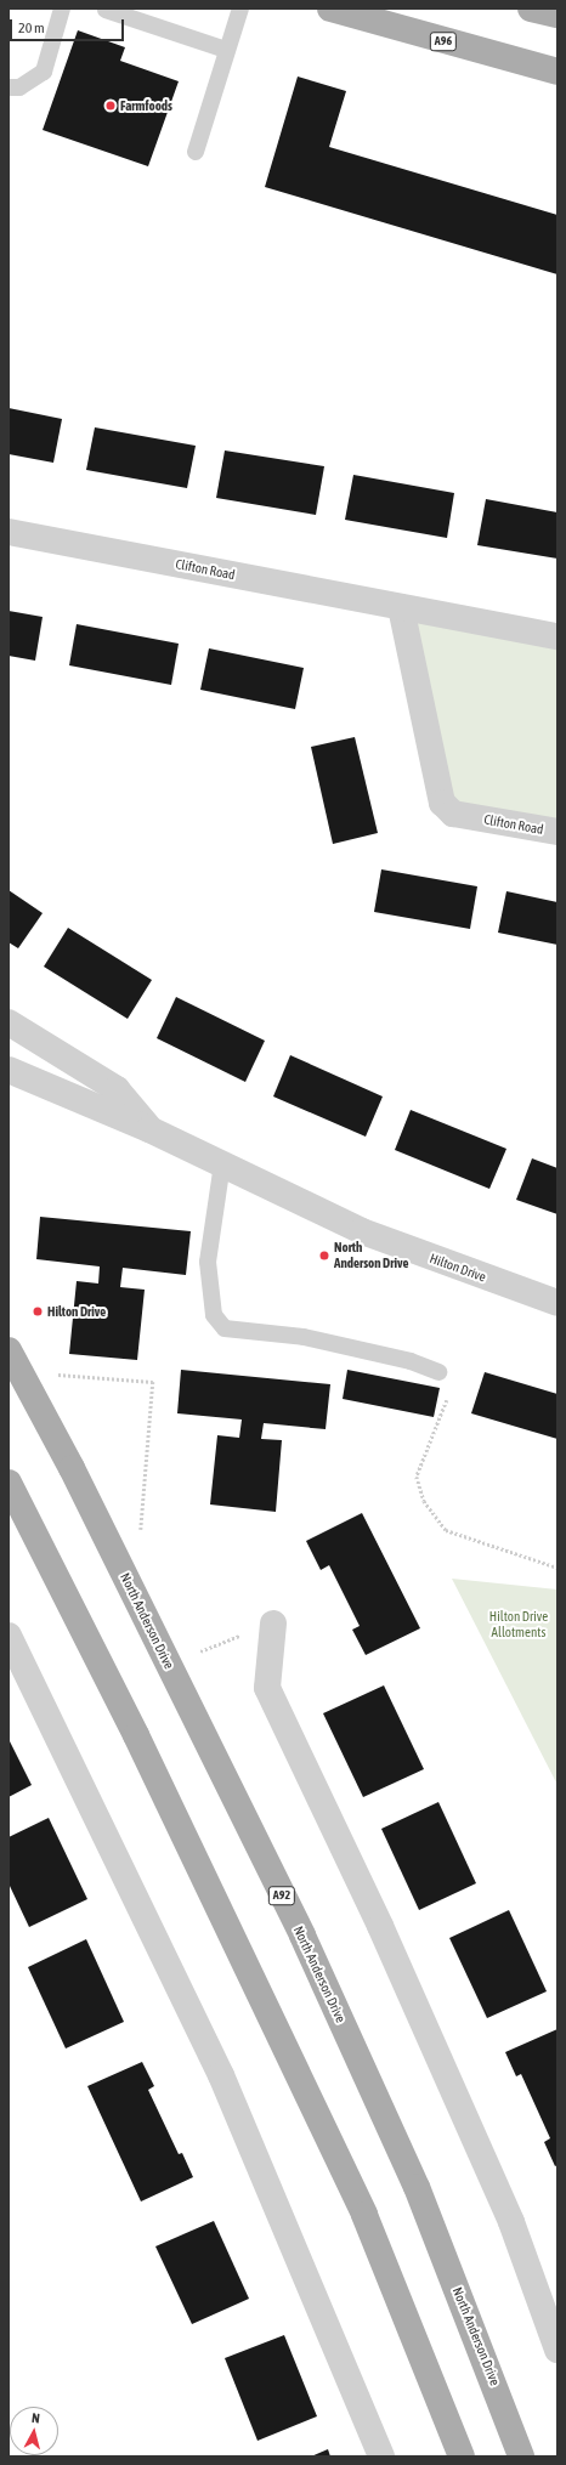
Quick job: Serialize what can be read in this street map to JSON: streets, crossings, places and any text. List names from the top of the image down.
{
  "streets": {
    "main road": ["A96", "North Anderson Drive", "A92"],
    "street": ["Clifton Road", "Hilton Drive"]
  },
  "parks": ["Hilton Drive Allotments"],
  "places": ["Farmfoods", "North Anderson Drive", "Hilton Drive"],
  "scale_bar": "20 m",
  "north": "top"
}
